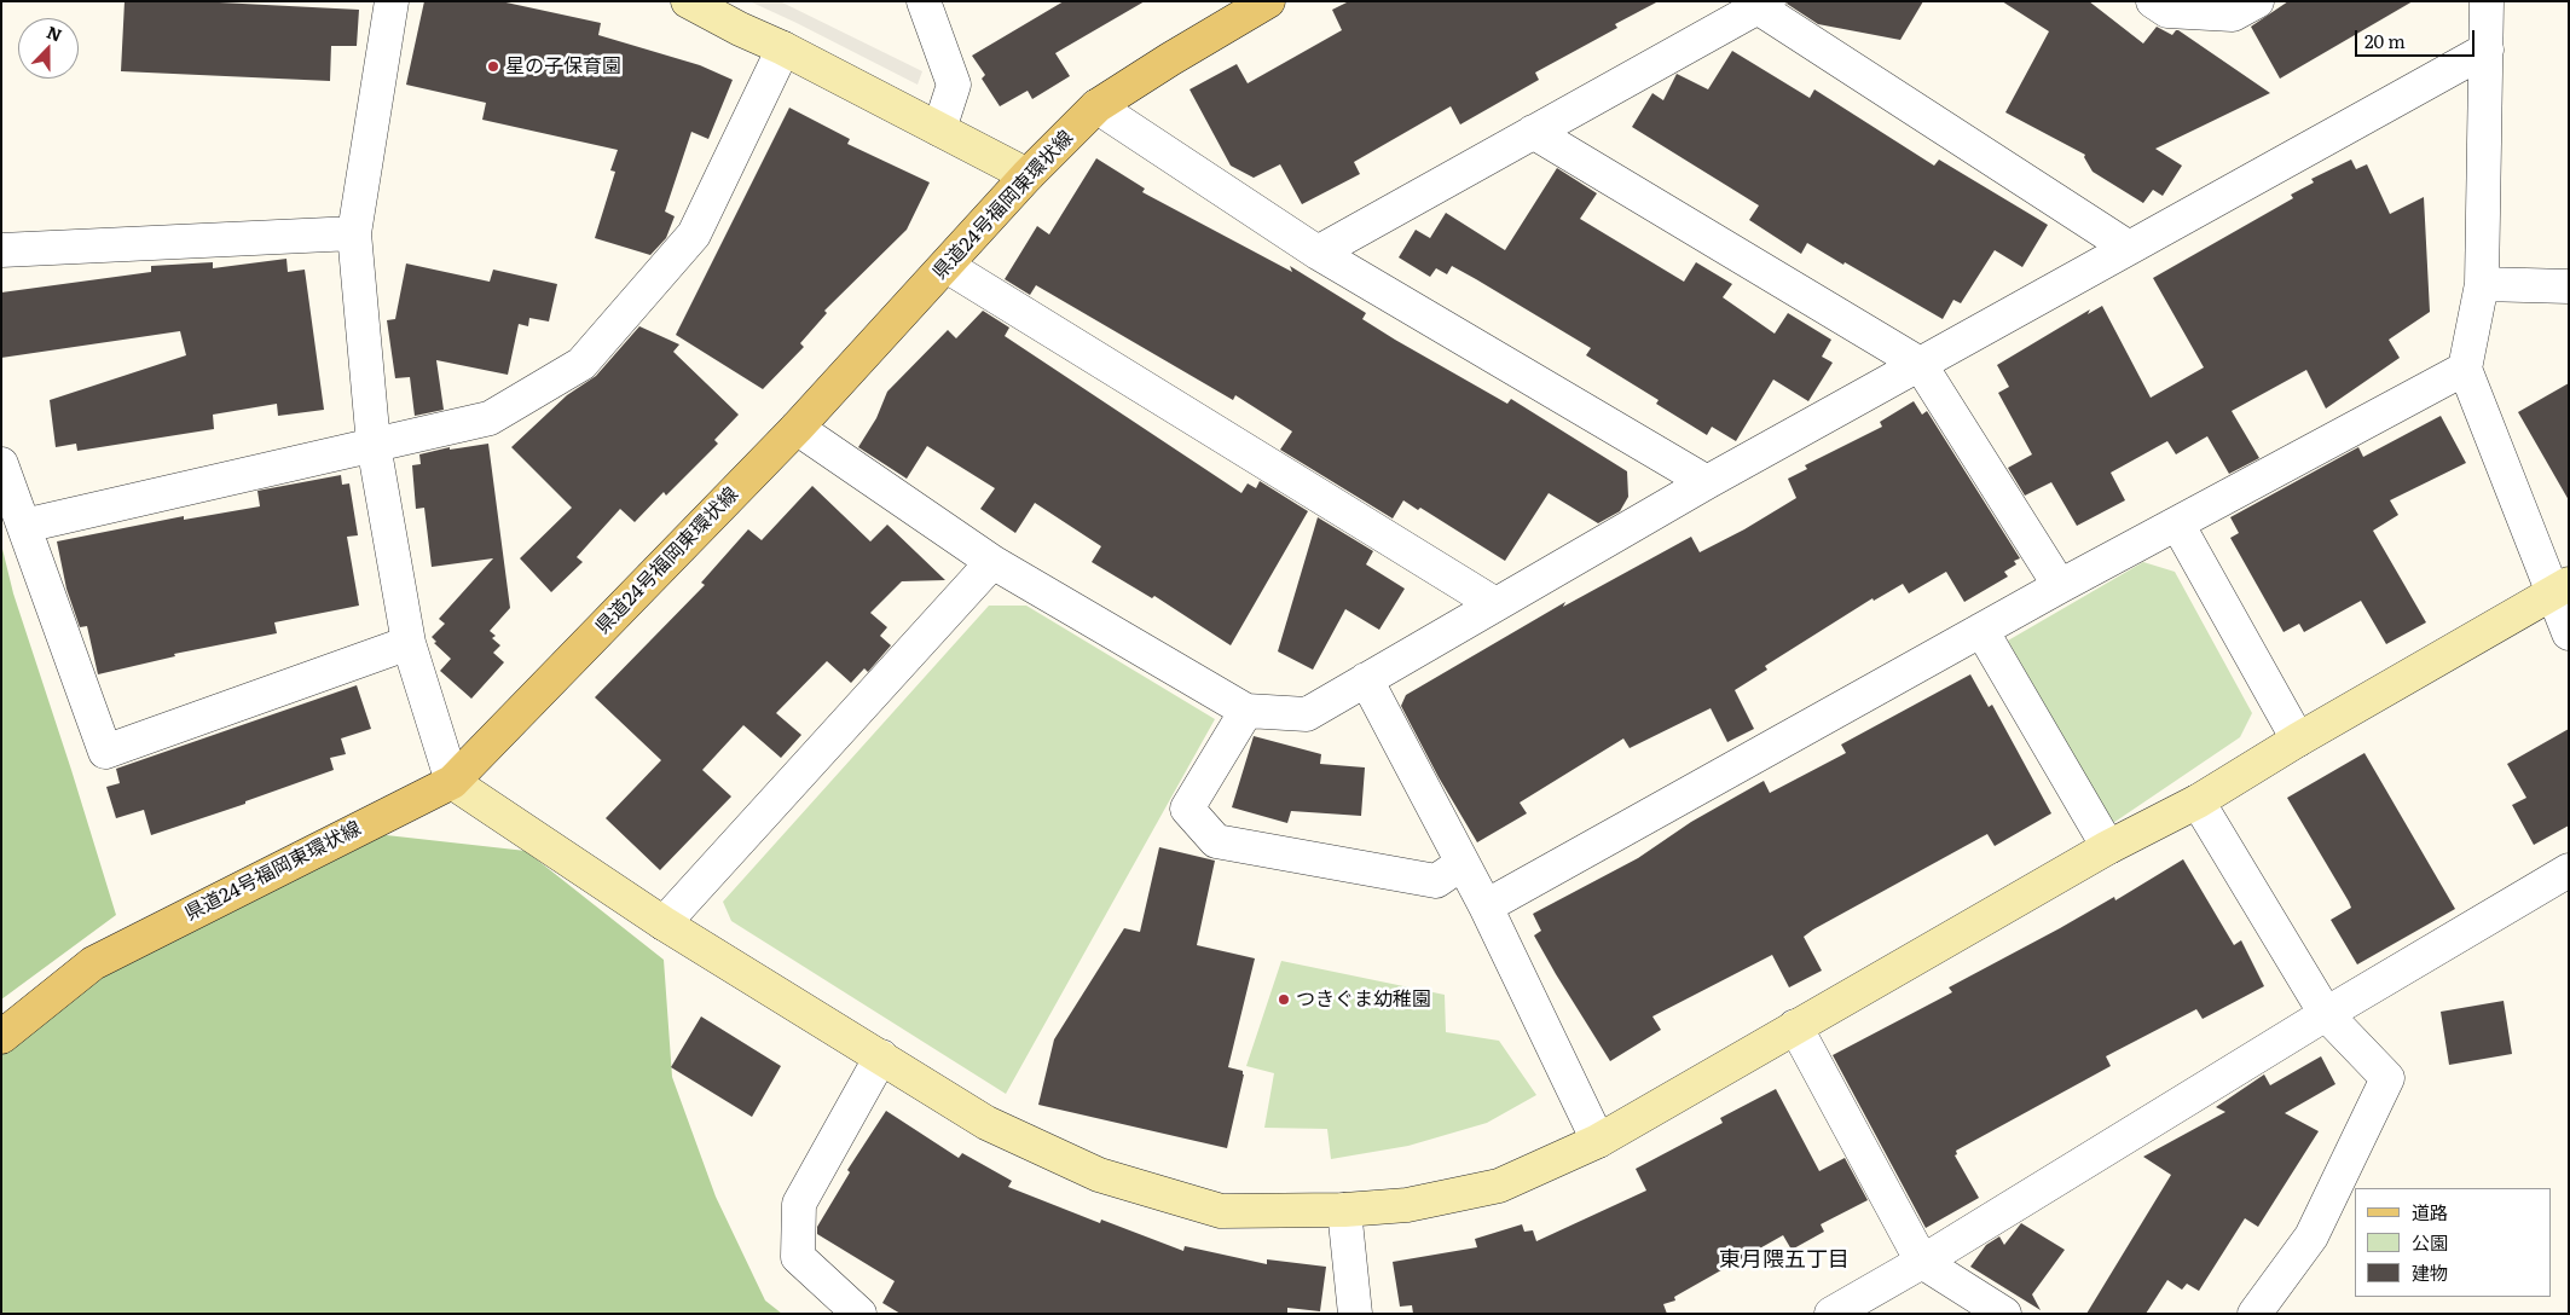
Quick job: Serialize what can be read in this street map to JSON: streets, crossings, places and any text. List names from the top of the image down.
{
  "streets": {
    "main road": ["県道24号福岡東環状線"]
  },
  "districts": ["東月隈五丁目"],
  "places": ["星の子保育園", "つきぐま幼稚園"],
  "legend": ["道路", "公園", "建物"],
  "scale_bar": "20 m",
  "north": "top"
}
